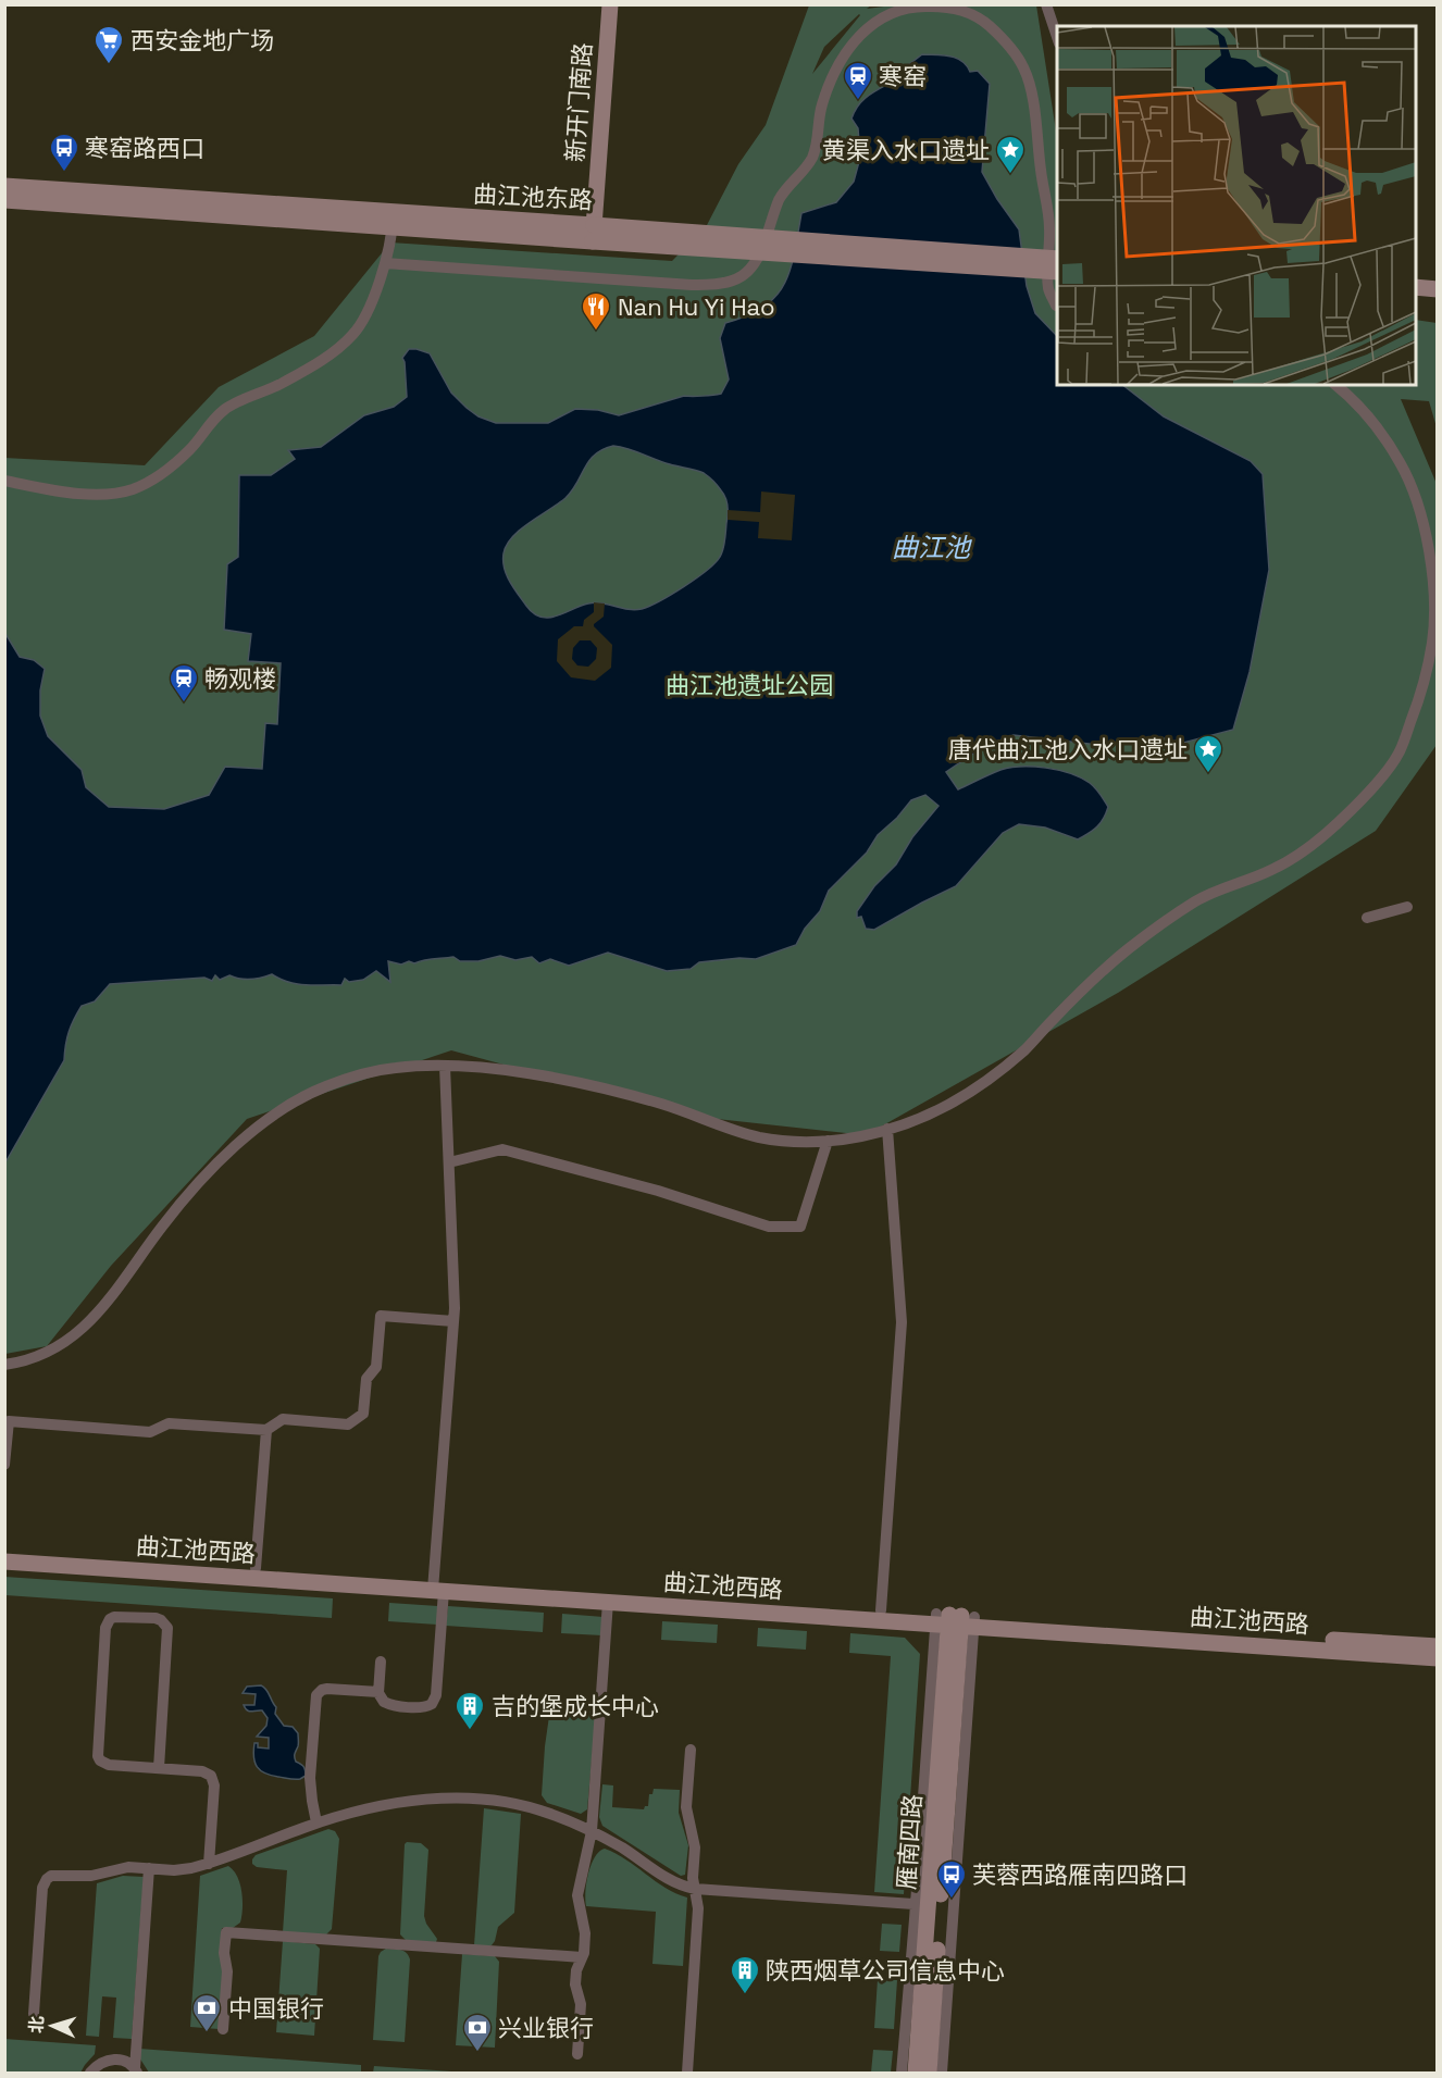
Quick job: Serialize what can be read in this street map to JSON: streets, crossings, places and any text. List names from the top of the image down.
{
  "streets": {
    "street": [
      "新开门南路",
      "曲江池东路",
      "曲江池西路",
      "雁南四路"
    ]
  },
  "crossings": [
    ["新开门南路", "曲江池东路"],
    ["曲江池西路", "雁南四路"]
  ],
  "water": ["曲江池"],
  "parks": ["曲江池遗址公园"],
  "places": {
    "supermarket": ["西安金地广场"],
    "station": ["寒窑", "畅观楼"],
    "bus stop": ["寒窑路西口", "芙蓉西路雁南四路口"],
    "place": ["黄渠入水口遗址", "唐代曲江池入水口遗址"],
    "restaurant": ["Nan Hu Yi Hao"],
    "building": ["吉的堡成长中心", "陕西烟草公司信息中心"],
    "bank": ["中国银行", "兴业银行"]
  },
  "north": "left"
}
